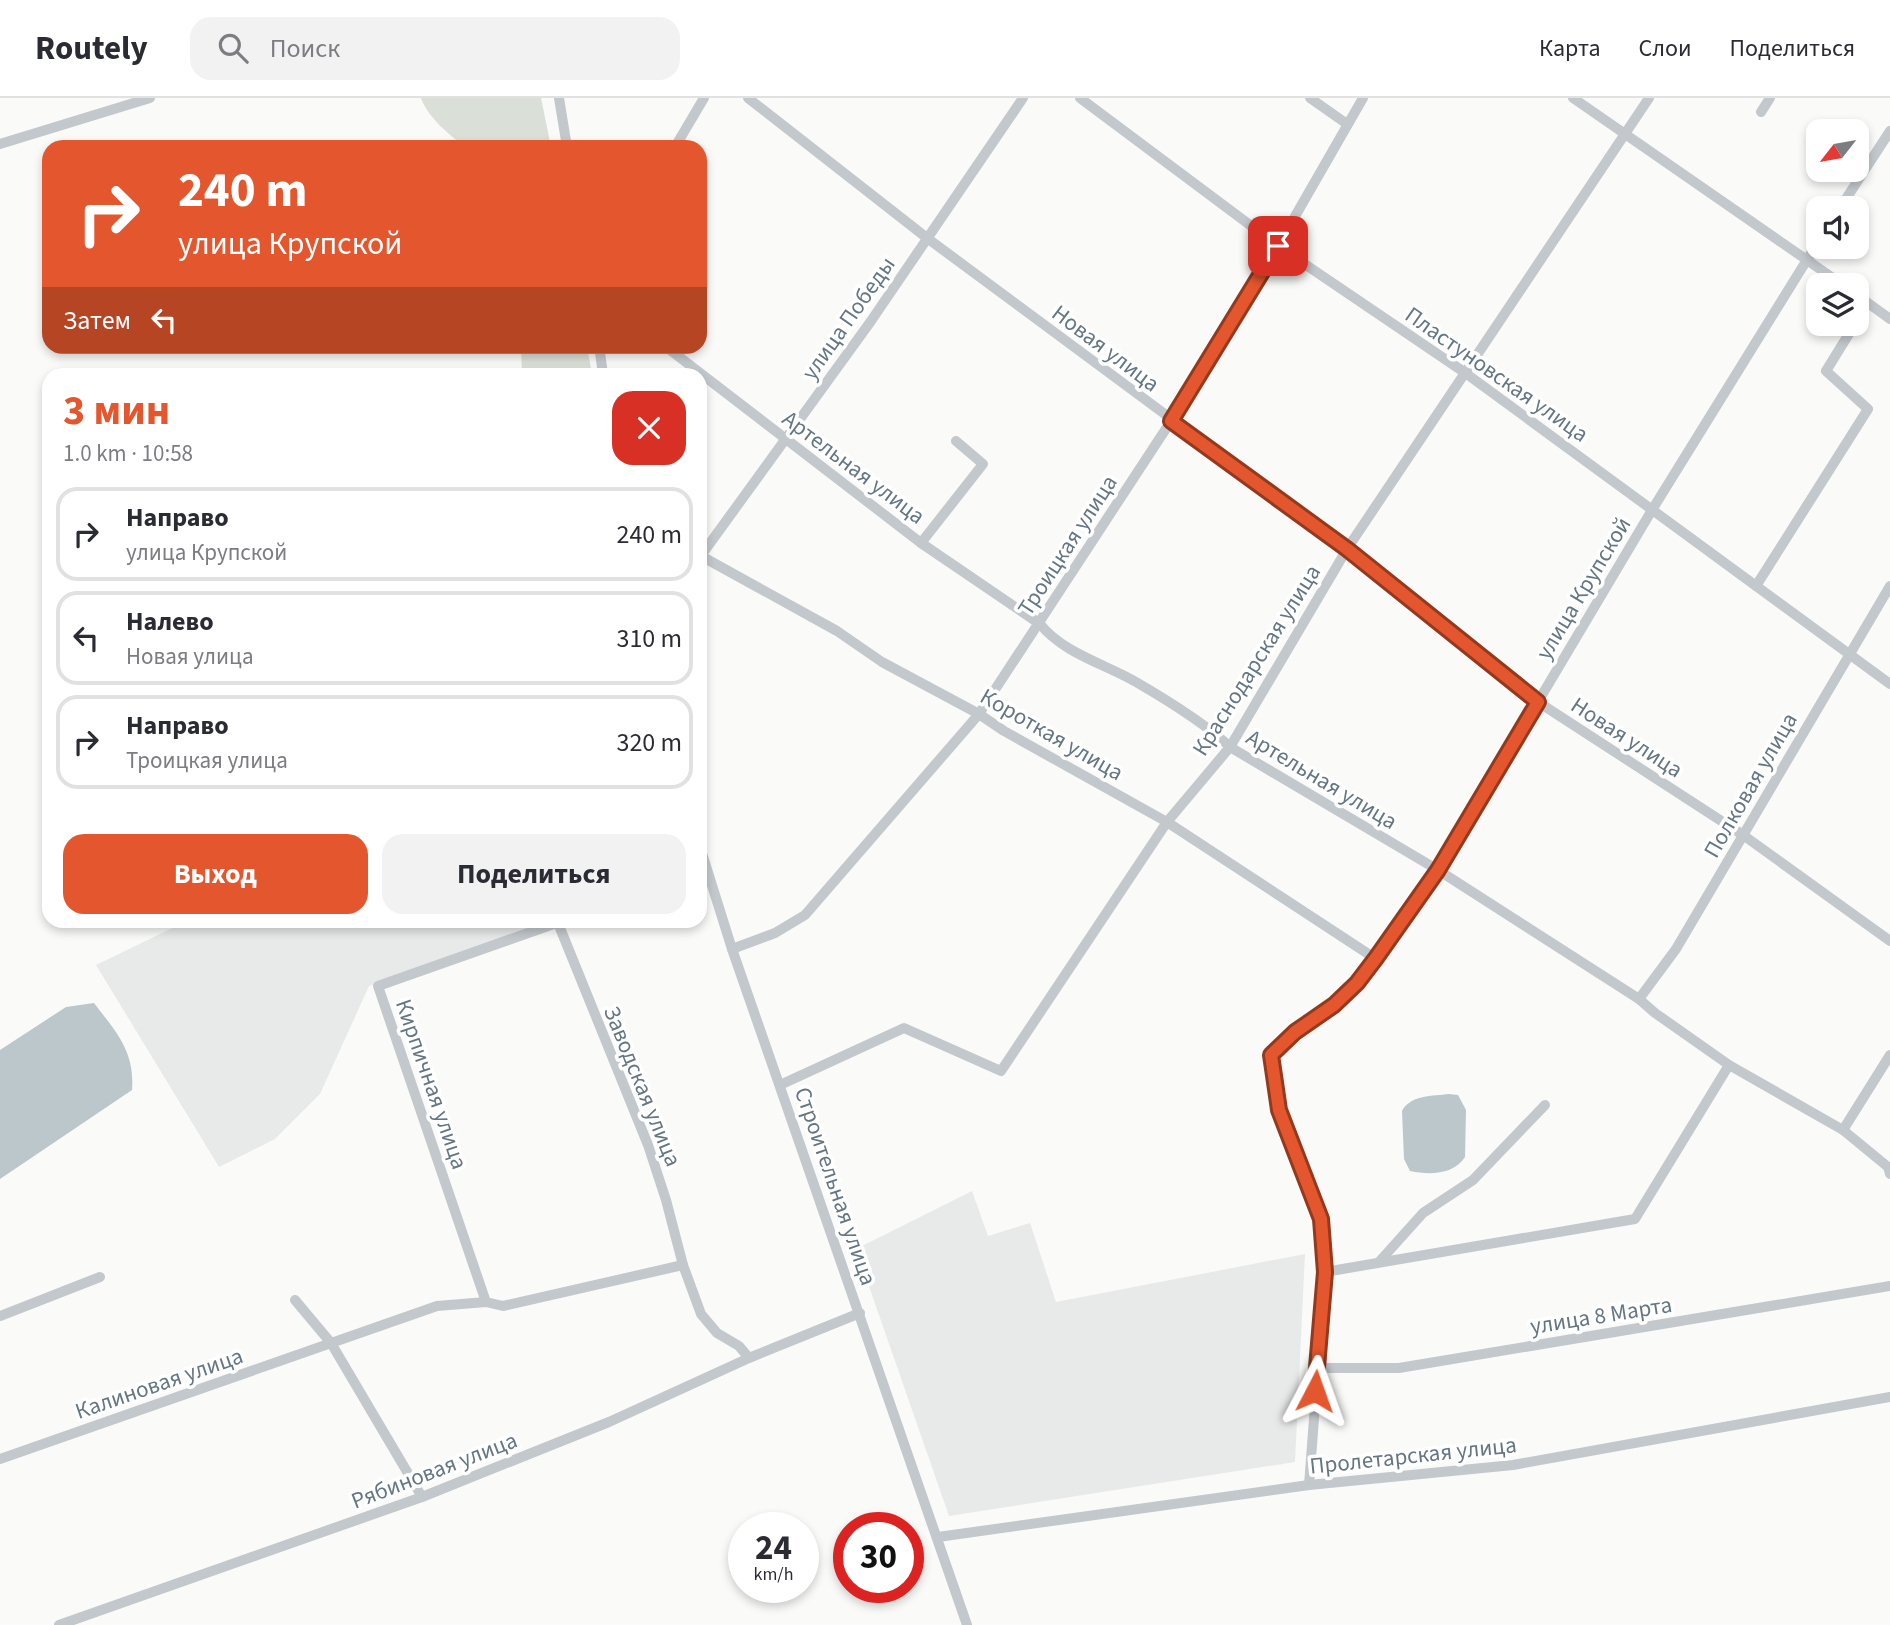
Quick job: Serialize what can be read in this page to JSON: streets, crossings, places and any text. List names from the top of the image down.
{
  "streets": {
    "street": [
      "улица Победы",
      "Новая улица",
      "Пластуновская улица",
      "Артельная улица",
      "Троицкая улица",
      "улица Крупской",
      "Краснодарская улица",
      "Короткая улица",
      "Полковая улица",
      "Кирпичная улица",
      "Заводская улица",
      "Строительная улица",
      "улица 8 Марта",
      "Калиновая улица",
      "Пролетарская улица",
      "Рябиновая улица"
    ]
  },
  "crossings": [
    ["улица Победы", "Новая улица"],
    ["улица Победы", "Артельная улица"],
    ["Новая улица", "Троицкая улица"],
    ["Новая улица", "улица Крупской"],
    ["Новая улица", "Краснодарская улица"],
    ["Новая улица", "Полковая улица"],
    ["Пластуновская улица", "Троицкая улица"],
    ["Пластуновская улица", "улица Крупской"],
    ["Пластуновская улица", "Краснодарская улица"],
    ["Пластуновская улица", "Полковая улица"],
    ["Артельная улица", "Троицкая улица"],
    ["Артельная улица", "улица Крупской"],
    ["Артельная улица", "Краснодарская улица"],
    ["Артельная улица", "Полковая улица"],
    ["Троицкая улица", "Короткая улица"],
    ["Троицкая улица", "Строительная улица"],
    ["улица Крупской", "Короткая улица"],
    ["улица Крупской", "улица 8 Марта"],
    ["улица Крупской", "Пролетарская улица"],
    ["Краснодарская улица", "Короткая улица"],
    ["Краснодарская улица", "Строительная улица"],
    ["Кирпичная улица", "Калиновая улица"],
    ["Заводская улица", "Калиновая улица"],
    ["Заводская улица", "Рябиновая улица"],
    ["Строительная улица", "Пролетарская улица"],
    ["Строительная улица", "Рябиновая улица"]
  ],
  "north": "bottom left",
  "page": {
    "header": "Routely",
    "search": "Поиск",
    "nav": ["Карта", "Слои", "Поделиться"],
    "turn": ["240 m", "улица Крупской"],
    "then": "Затем",
    "heading": ["3 мин", "1.0 km · 10:58"],
    "list": [
      {
        "name": "Направо",
        "note": "улица Крупской",
        "value": "240 m"
      },
      {
        "name": "Налево",
        "note": "Новая улица",
        "value": "310 m"
      },
      {
        "name": "Направо",
        "note": "Троицкая улица",
        "value": "320 m"
      }
    ],
    "buttons": ["Выход", "Поделиться"],
    "speed": "24 km/h",
    "limit": "30"
  }
}
